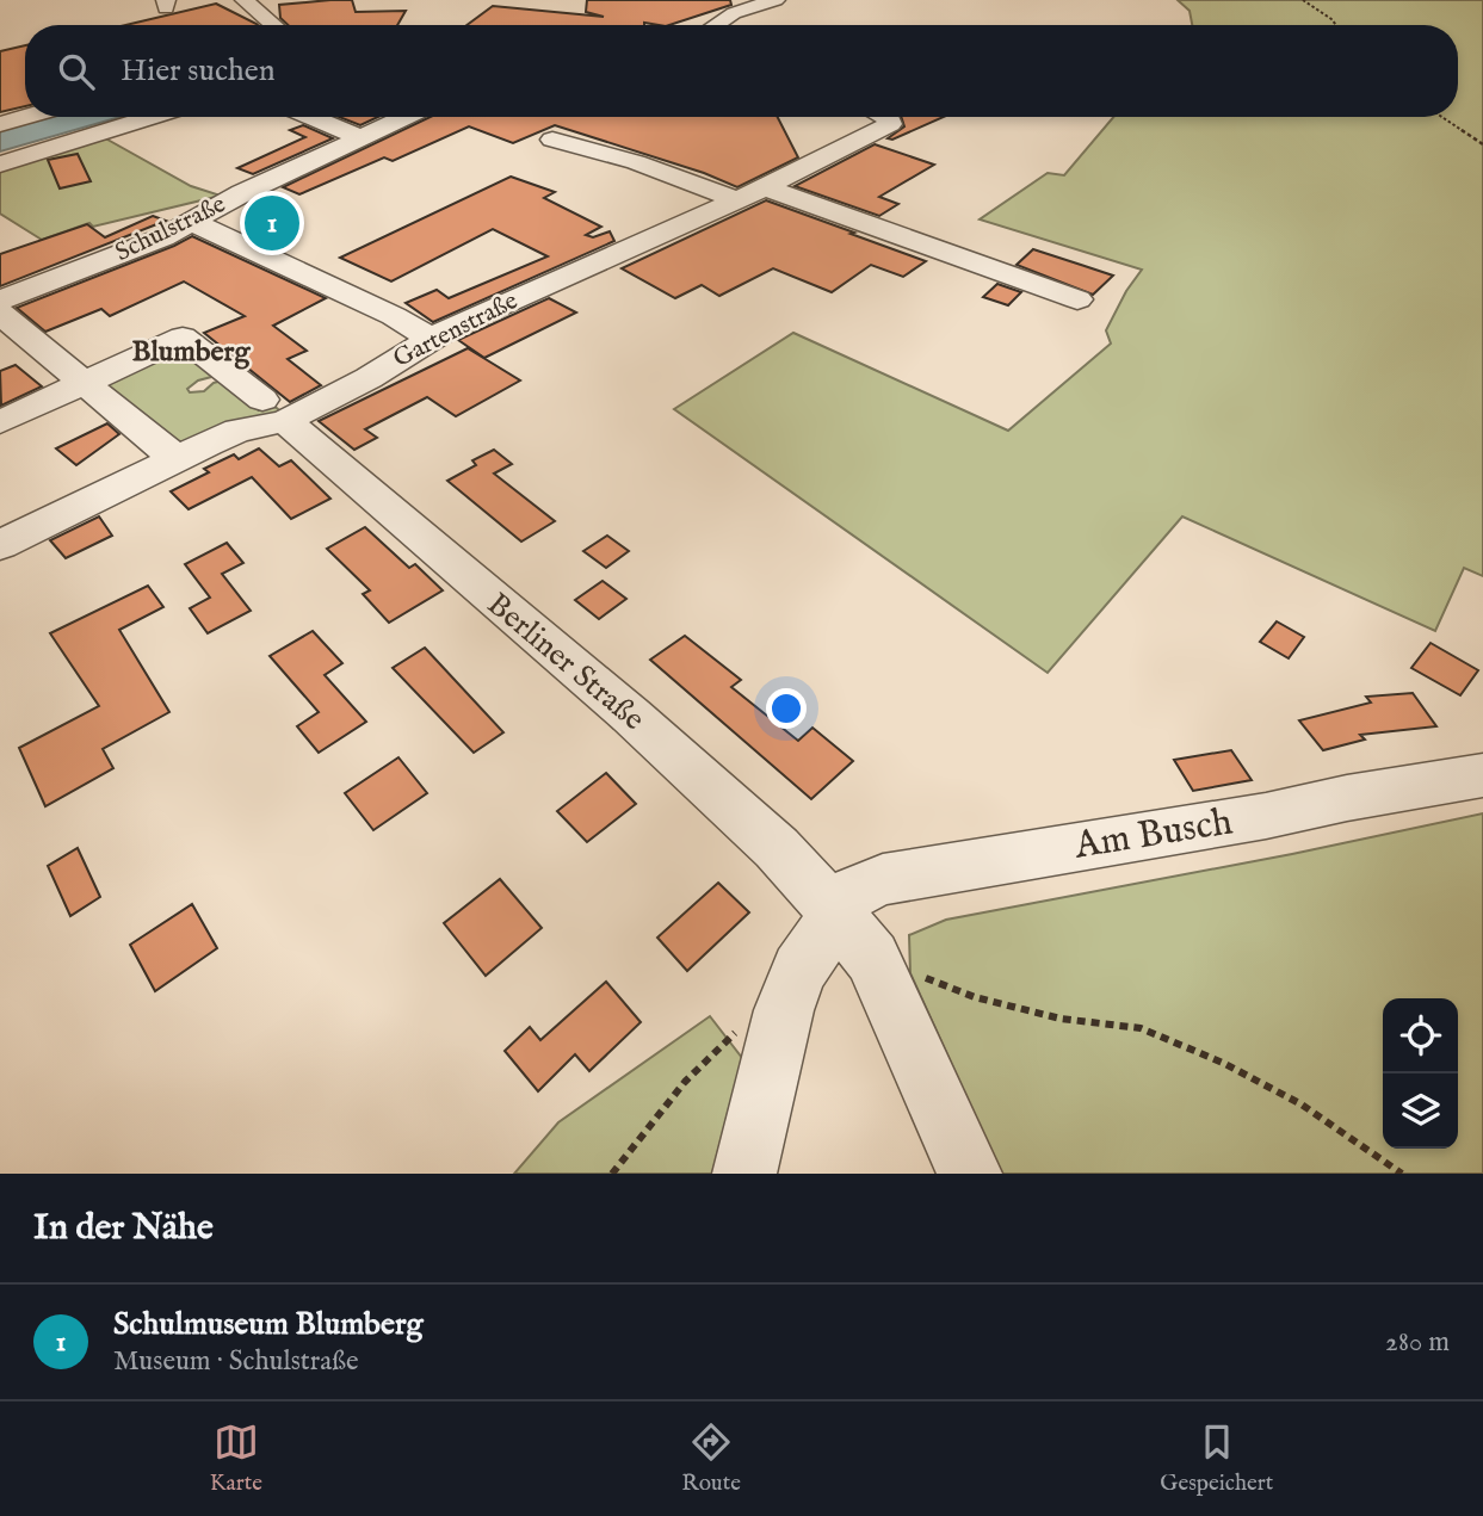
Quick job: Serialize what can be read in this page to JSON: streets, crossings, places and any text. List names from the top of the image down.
{
  "streets": {
    "street": [
      "Schulstraße",
      "Gartenstraße",
      "Berliner Straße",
      "Am Busch"
    ]
  },
  "crossings": [
    ["Gartenstraße", "Berliner Straße"],
    ["Berliner Straße", "Am Busch"]
  ],
  "districts": ["Blumberg"],
  "page": {
    "search": "Hier suchen",
    "pins": "1",
    "heading": "In der Nähe",
    "list": [
      {
        "mark": "1",
        "name": "Schulmuseum Blumberg",
        "note": "Museum · Schulstraße",
        "value": "280 m"
      }
    ],
    "nav": ["Karte", "Route", "Gespeichert"]
  }
}
